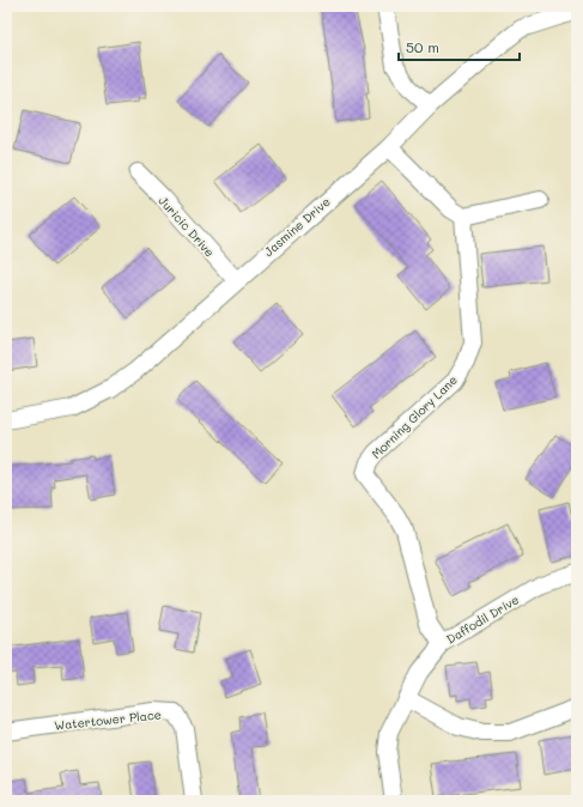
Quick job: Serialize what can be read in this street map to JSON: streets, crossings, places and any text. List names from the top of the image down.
{
  "streets": {
    "street": [
      "Juricic Drive",
      "Jasmine Drive",
      "Morning Glory Lane",
      "Daffodil Drive",
      "Watertower Place"
    ]
  },
  "crossings": [
    ["Juricic Drive", "Jasmine Drive"],
    ["Morning Glory Lane", "Daffodil Drive"]
  ],
  "scale_bar": "50 m"
}
